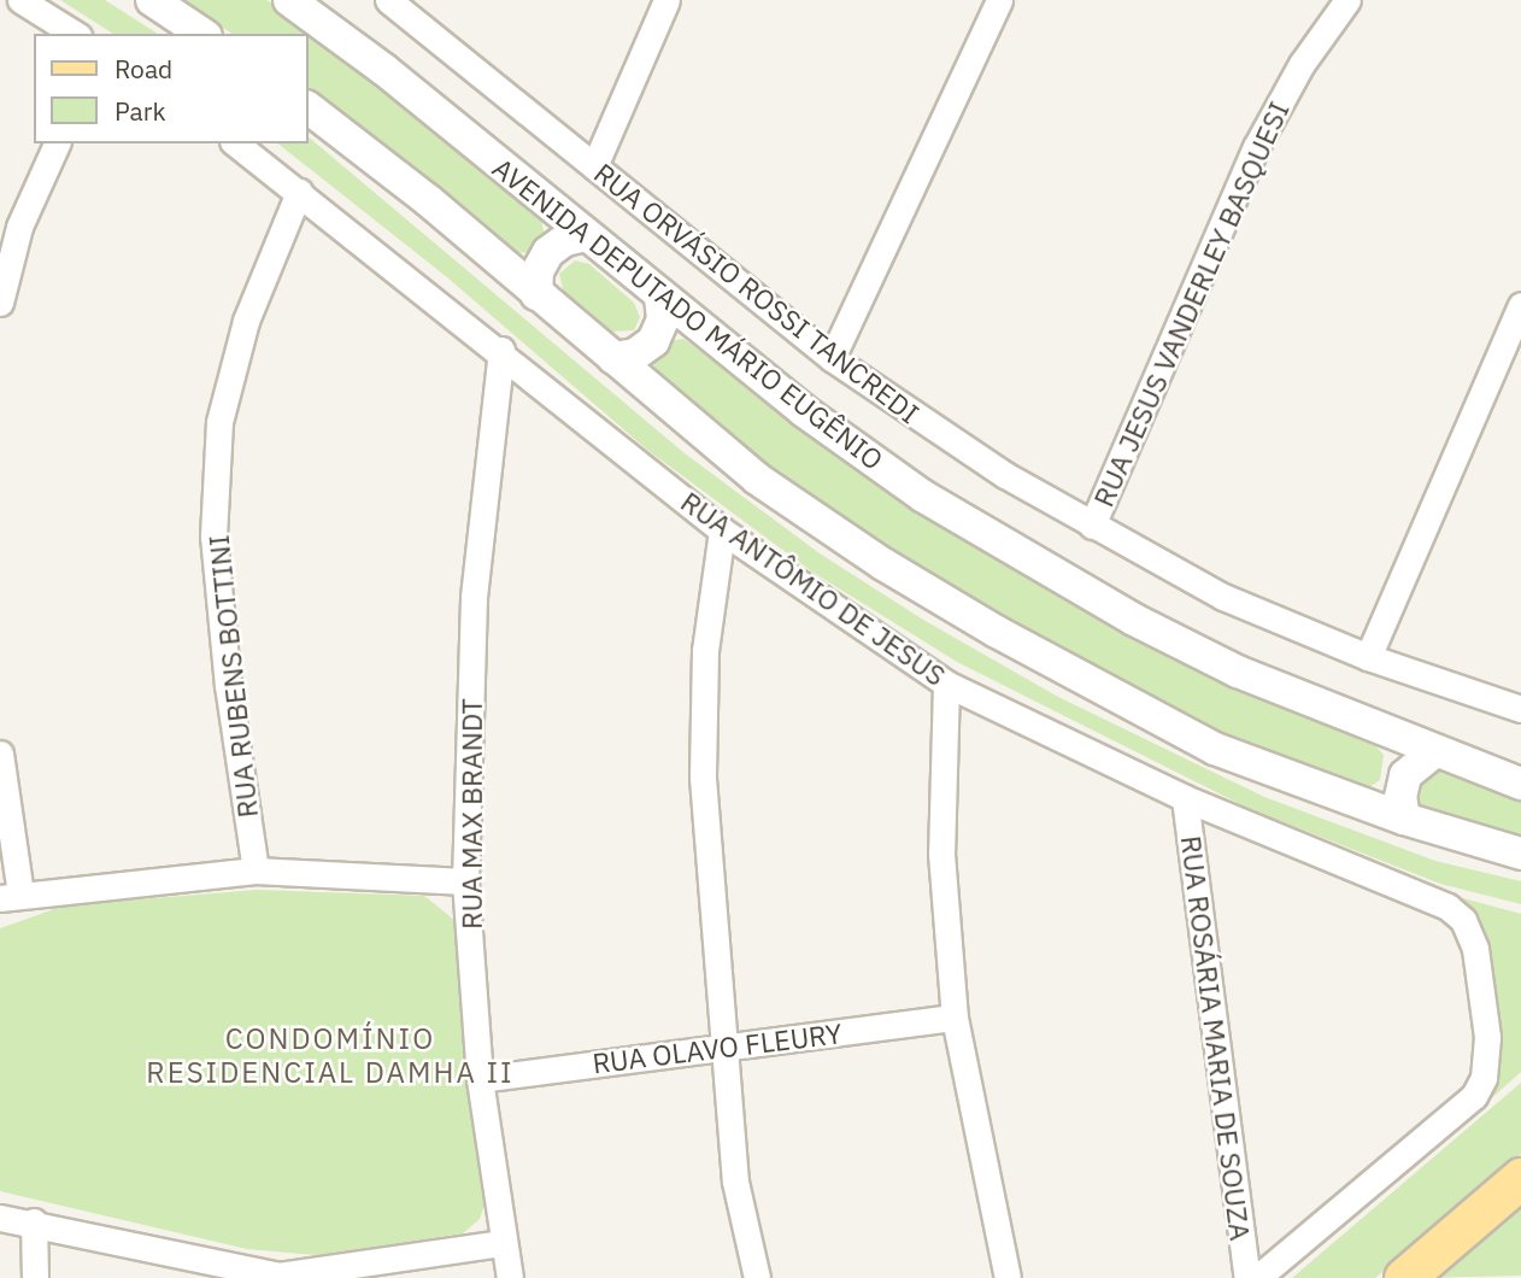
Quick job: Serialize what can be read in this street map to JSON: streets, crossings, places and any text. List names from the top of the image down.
{
  "streets": {
    "street": [
      "RUA ORVÁSIO ROSSI TANCREDI",
      "RUA JESUS VANDERLEY BASQUESI",
      "AVENIDA DEPUTADO MÁRIO EUGÊNIO",
      "RUA ANTÔMIO DE JESUS",
      "RUA RUBENS BOTTINI",
      "RUA MAX BRANDT",
      "RUA ROSÁRIA MARIA DE SOUZA",
      "RUA OLAVO FLEURY"
    ]
  },
  "crossings": [
    ["RUA ORVÁSIO ROSSI TANCREDI", "RUA JESUS VANDERLEY BASQUESI"],
    ["RUA ANTÔMIO DE JESUS", "RUA RUBENS BOTTINI"],
    ["RUA ANTÔMIO DE JESUS", "RUA MAX BRANDT"],
    ["RUA ANTÔMIO DE JESUS", "RUA ROSÁRIA MARIA DE SOUZA"],
    ["RUA MAX BRANDT", "RUA OLAVO FLEURY"]
  ],
  "districts": ["CONDOMÍNIO RESIDENCIAL DAMHA II"],
  "legend": ["Road", "Park"]
}
